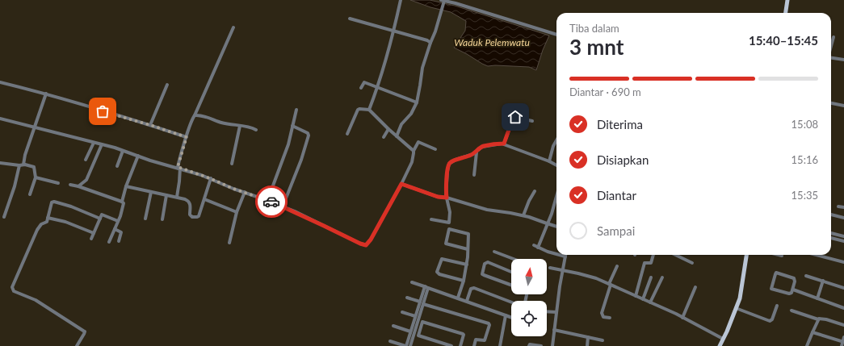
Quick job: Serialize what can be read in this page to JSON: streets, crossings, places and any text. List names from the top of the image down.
{
  "water": ["Waduk Pelemwatu"],
  "north": "top",
  "page": {
    "heading": ["3 mnt", "Tiba dalam", "15:40–15:45"],
    "bar": "Diantar · 690 m",
    "list": [
      ["Diterima", "15:08"],
      ["Disiapkan", "15:16"],
      ["Diantar", "15:35"],
      "Sampai"
    ]
  }
}
